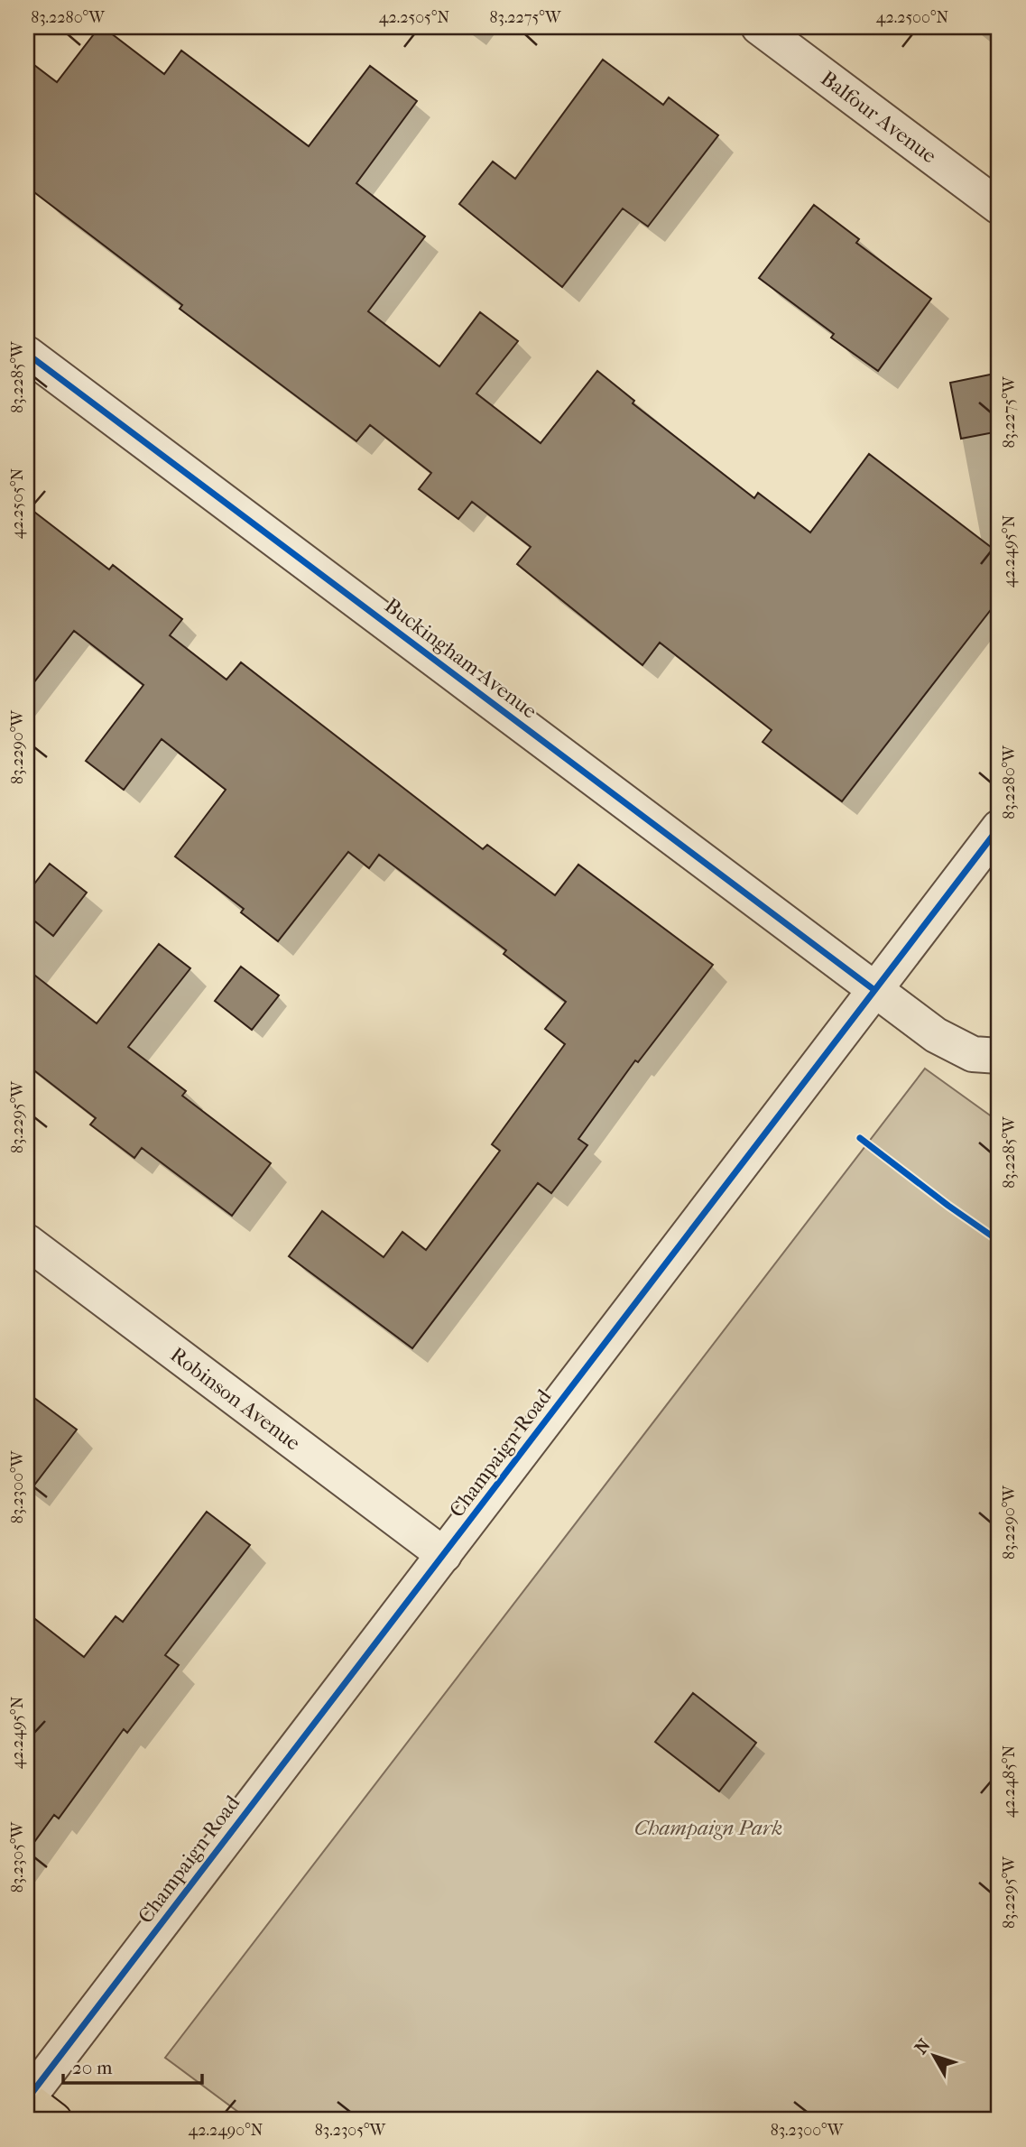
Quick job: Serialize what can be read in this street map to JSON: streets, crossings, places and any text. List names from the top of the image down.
{
  "streets": {
    "street": [
      "Balfour Avenue",
      "Buckingham Avenue",
      "Robinson Avenue",
      "Champaign Road"
    ]
  },
  "crossings": [
    ["Buckingham Avenue", "Champaign Road"],
    ["Robinson Avenue", "Champaign Road"]
  ],
  "parks": ["Champaign Park"],
  "scale_bar": "20 m",
  "north": "top left",
  "coordinates": [
    "83.2280°W",
    "42.2505°N",
    "83.2275°W",
    "42.2500°N",
    "83.2285°W",
    "42.2495°N",
    "83.2290°W",
    "83.2295°W",
    "83.2300°W",
    "42.2485°N",
    "83.2305°W",
    "42.2490°N"
  ]
}
